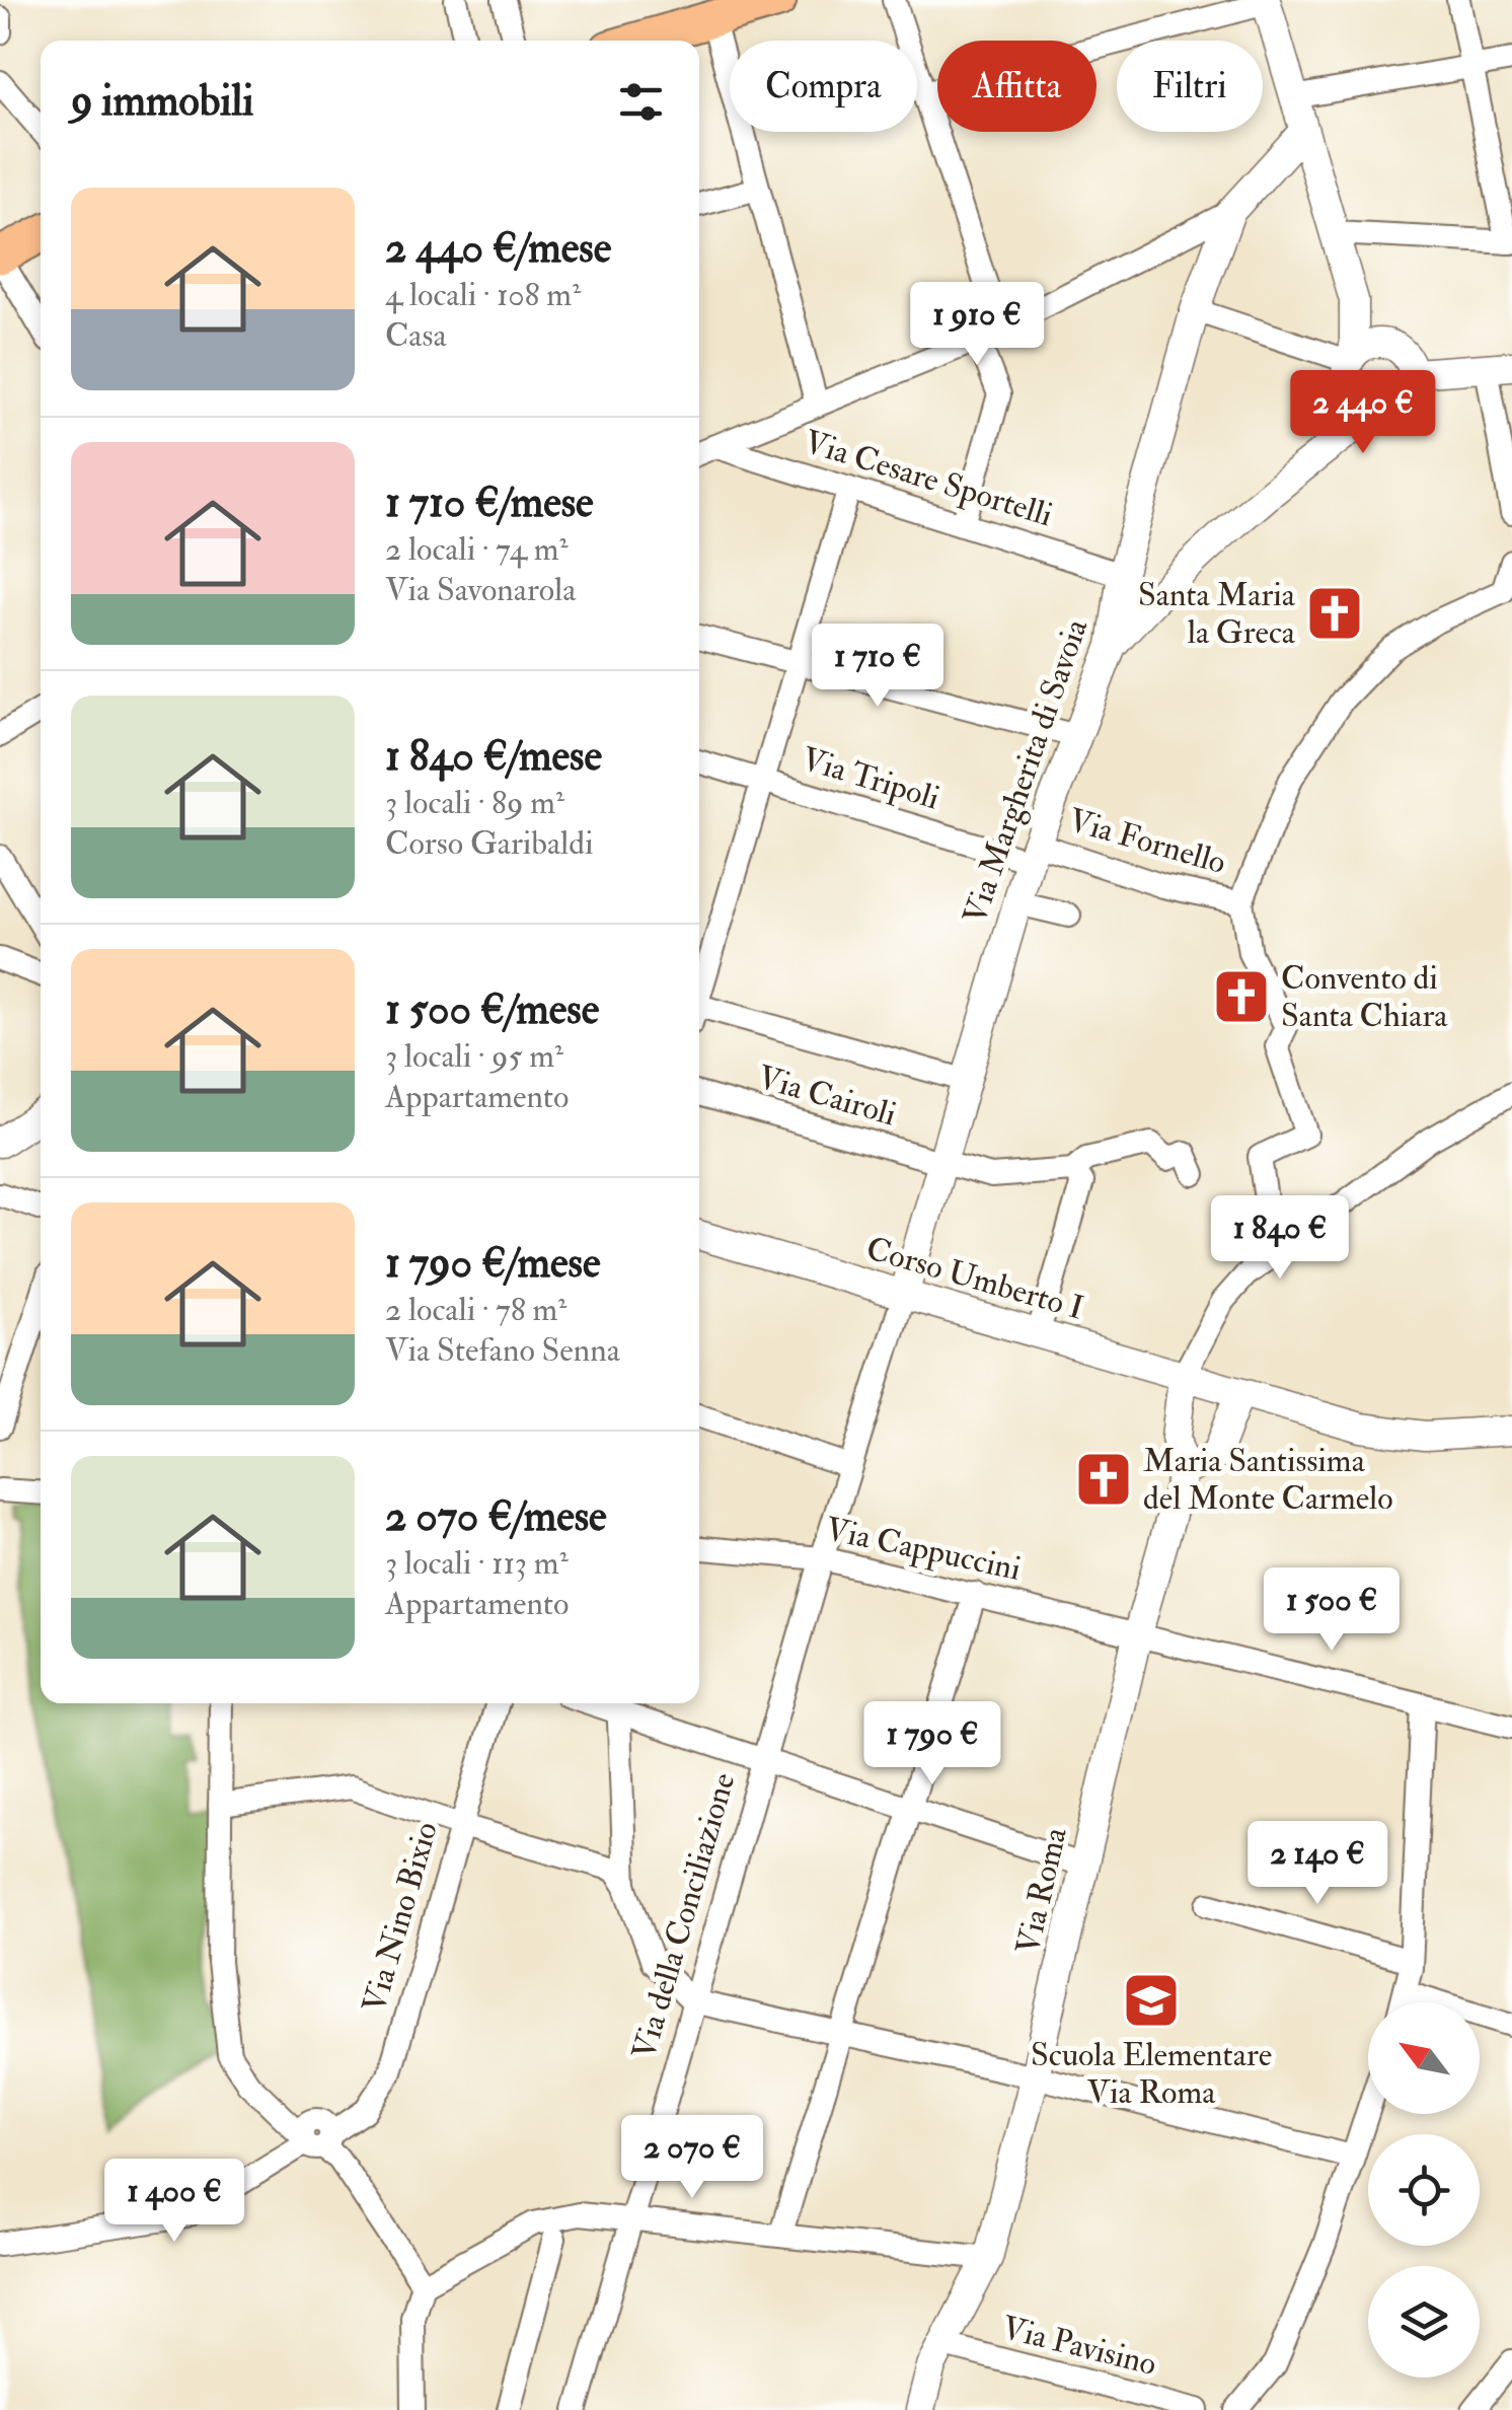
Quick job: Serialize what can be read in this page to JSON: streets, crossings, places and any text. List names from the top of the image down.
{
  "streets": {
    "street": [
      "Via Cesare Sportelli",
      "Via Margherita di Savoia",
      "Via Tripoli",
      "Via Fornello",
      "Via Cairoli",
      "Corso Umberto I",
      "Via Cappuccini",
      "Via Roma",
      "Via della Conciliazione",
      "Via Nino Bixio",
      "Via Pavisino"
    ]
  },
  "crossings": [
    ["Via Cesare Sportelli", "Via Margherita di Savoia"],
    ["Via Margherita di Savoia", "Via Tripoli"],
    ["Via Margherita di Savoia", "Via Fornello"],
    ["Via Margherita di Savoia", "Via Cairoli"],
    ["Via Margherita di Savoia", "Corso Umberto I"],
    ["Via Margherita di Savoia", "Via della Conciliazione"],
    ["Via Tripoli", "Via Fornello"],
    ["Corso Umberto I", "Via Roma"],
    ["Corso Umberto I", "Via della Conciliazione"],
    ["Via Cappuccini", "Via Roma"],
    ["Via Cappuccini", "Via della Conciliazione"],
    ["Via Roma", "Via Pavisino"]
  ],
  "places": {
    "church": ["Santa Maria la Greca", "Convento di Santa Chiara", "Maria Santissima del Monte Carmelo"],
    "school or university": ["Scuola Elementare Via Roma"]
  },
  "north": "top left",
  "page": {
    "chip": ["Compra", "Affitta", "Filtri"],
    "heading": "9 immobili",
    "list": [
      {
        "name": "2 440 €/mese",
        "note": "4 locali · 108 m² · Casa"
      },
      {
        "name": "1 710 €/mese",
        "note": "2 locali · 74 m² · Via Savonarola"
      },
      {
        "name": "1 840 €/mese",
        "note": "3 locali · 89 m² · Corso Garibaldi"
      },
      {
        "name": "1 500 €/mese",
        "note": "3 locali · 95 m² · Appartamento"
      },
      {
        "name": "1 790 €/mese",
        "note": "2 locali · 78 m² · Via Stefano Senna"
      },
      {
        "name": "2 070 €/mese",
        "note": "3 locali · 113 m² · Appartamento"
      }
    ],
    "price": [
      "1 910 €",
      "2 440 €",
      "1 710 €",
      "1 840 €",
      "1 500 €",
      "1 790 €",
      "2 140 €",
      "2 070 €",
      "1 400 €"
    ]
  }
}
